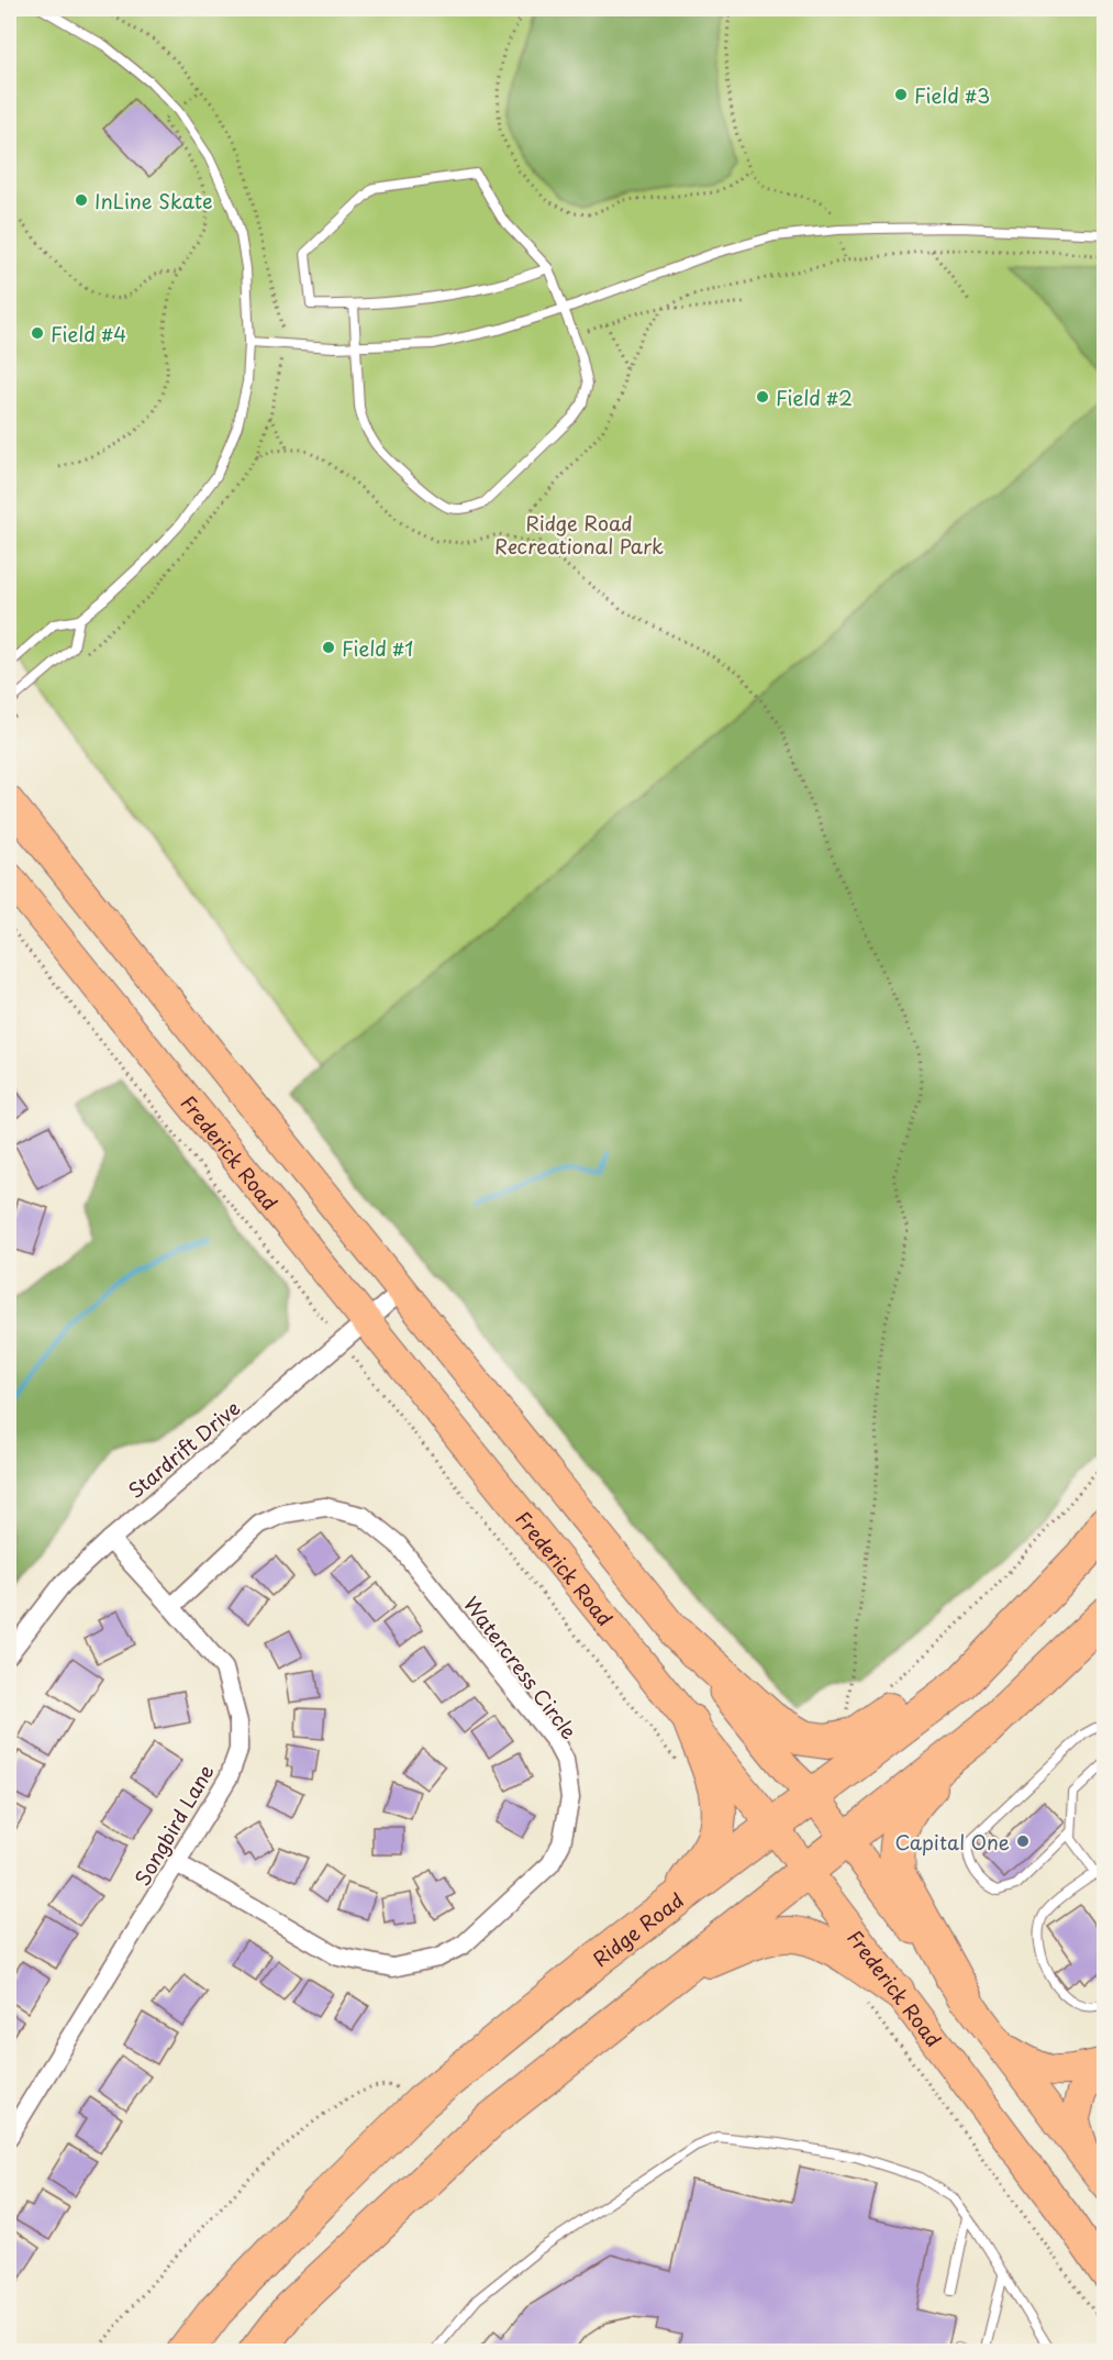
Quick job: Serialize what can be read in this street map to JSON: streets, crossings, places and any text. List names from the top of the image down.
{
  "streets": {
    "highway": ["Ridge Road"],
    "main road": ["Frederick Road"],
    "street": ["Stardrift Drive", "Watercress Circle", "Songbird Lane"]
  },
  "crossings": [
    ["Frederick Road", "Stardrift Drive"],
    ["Frederick Road", "Ridge Road"],
    ["Stardrift Drive", "Songbird Lane"],
    ["Watercress Circle", "Songbird Lane"]
  ],
  "parks": ["Ridge Road Recreational Park"],
  "places": [
    "Field #3",
    "InLine Skate",
    "Field #4",
    "Field #2",
    "Field #1",
    "Capital One"
  ]
}
